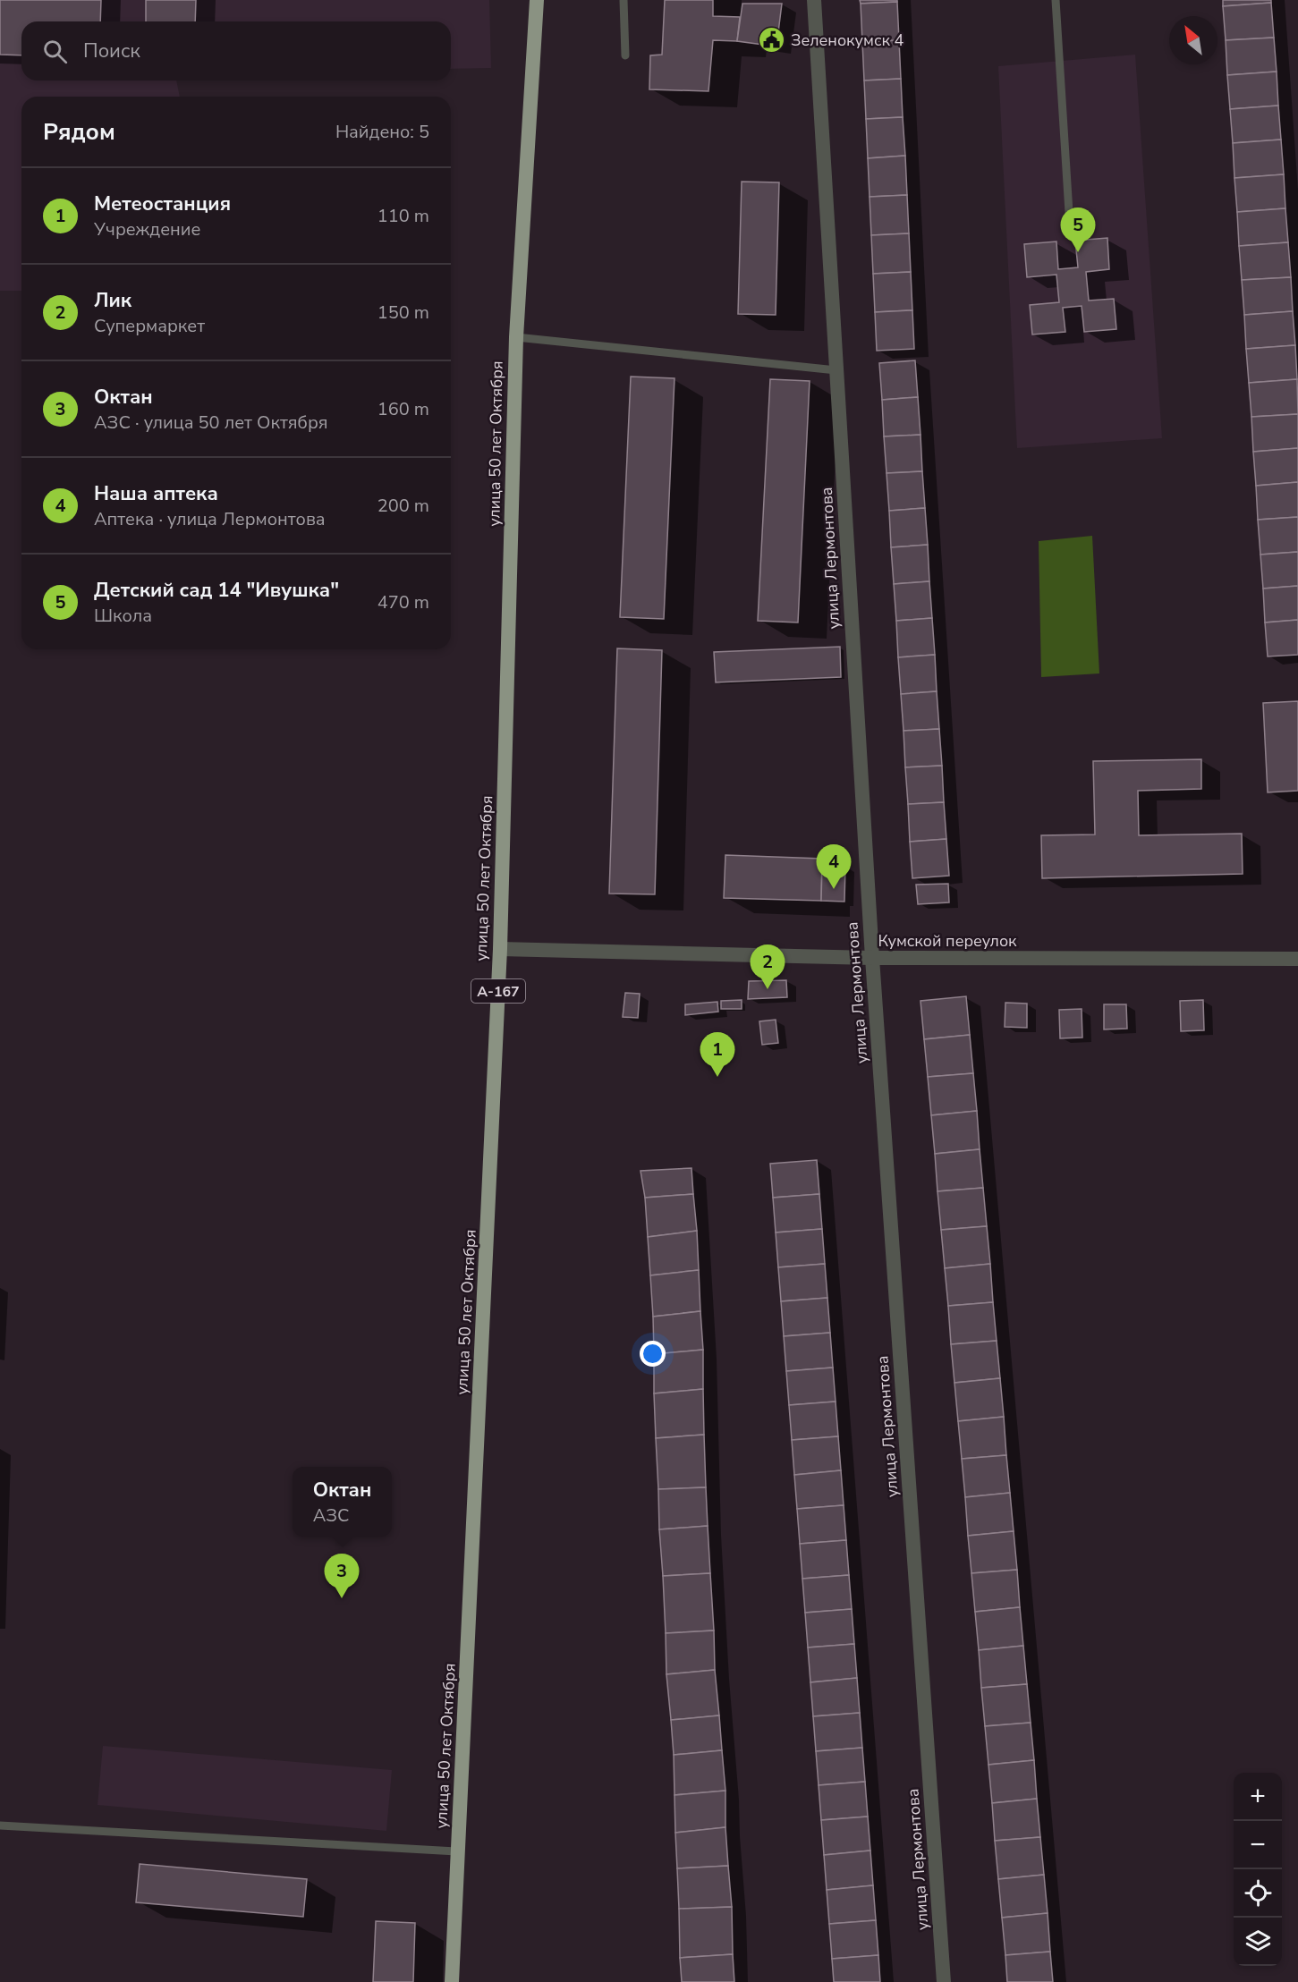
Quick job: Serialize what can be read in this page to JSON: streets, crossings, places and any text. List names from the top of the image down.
{
  "streets": {
    "highway": ["улица 50 лет Октября", "А-167"],
    "street": ["улица Лермонтова", "Кумской переулок"]
  },
  "crossings": [
    ["улица 50 лет Октября", "Кумской переулок"],
    ["улица Лермонтова", "Кумской переулок"]
  ],
  "places": {
    "public building": ["Зеленокумск 4"]
  },
  "north": "top left",
  "page": {
    "search": "Поиск",
    "heading": ["Рядом", "Найдено: 5"],
    "list": [
      {
        "mark": "1",
        "name": "Метеостанция",
        "note": "Учреждение",
        "value": "110 m"
      },
      {
        "mark": "2",
        "name": "Лик",
        "note": "Супермаркет",
        "value": "150 m"
      },
      {
        "mark": "3",
        "name": "Октан",
        "note": "АЗС · улица 50 лет Октября",
        "value": "160 m"
      },
      {
        "mark": "4",
        "name": "Наша аптека",
        "note": "Аптека · улица Лермонтова",
        "value": "200 m"
      },
      {
        "mark": "5",
        "name": "Детский сад 14 \"Ивушка\"",
        "note": "Школа",
        "value": "470 m"
      }
    ],
    "pins": [
      "5",
      "4",
      "2",
      "1",
      "3"
    ],
    "popup": ["Октан", "АЗС"],
    "map_buttons": ["+", "−"]
  }
}
